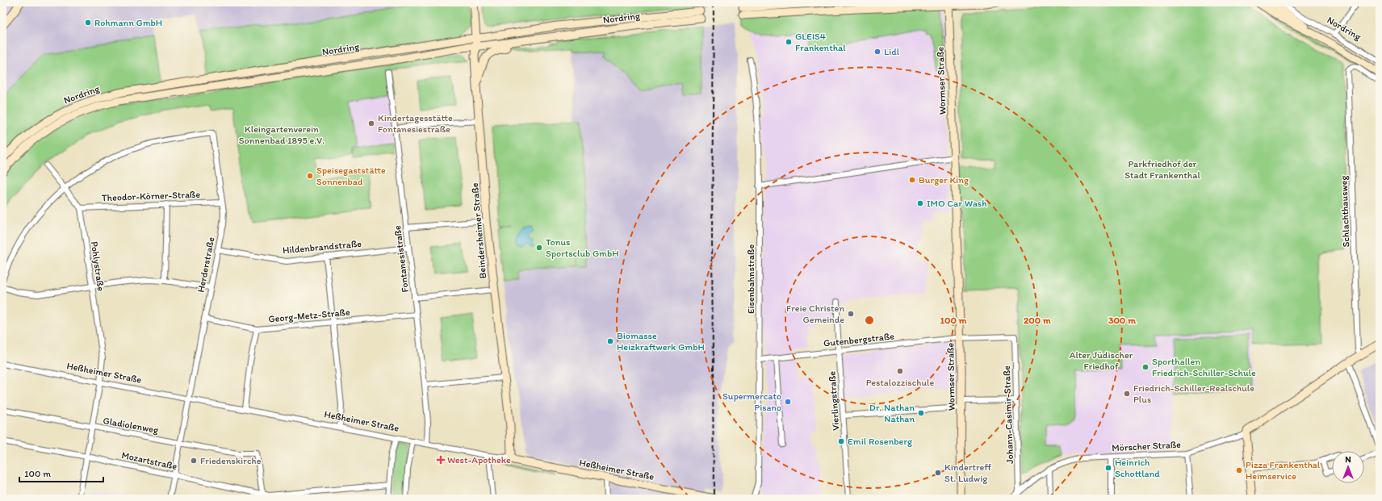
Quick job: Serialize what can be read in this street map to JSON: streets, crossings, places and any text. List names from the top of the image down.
{
  "streets": {
    "main road": [
      "Nordring",
      "Wormser Straße",
      "Beindersheimer Straße",
      "Heßheimer Straße",
      "Mörscher Straße"
    ],
    "street": [
      "Theodor-Körner-Straße",
      "Schlachthausweg",
      "Hildenbrandstraße",
      "Fontanesistraße",
      "Herderstraße",
      "Pohlystraße",
      "Eisenbahnstraße",
      "Georg-Metz-Straße",
      "Gutenbergstraße",
      "Vierlingstraße",
      "Johann-Casimir-Straße",
      "Gladiolenweg",
      "Mozartstraße"
    ]
  },
  "crossings": [
    ["Nordring", "Beindersheimer Straße"],
    ["Wormser Straße", "Gutenbergstraße"],
    ["Theodor-Körner-Straße", "Herderstraße"],
    ["Theodor-Körner-Straße", "Pohlystraße"],
    ["Schlachthausweg", "Mörscher Straße"],
    ["Beindersheimer Straße", "Heßheimer Straße"],
    ["Hildenbrandstraße", "Fontanesistraße"],
    ["Hildenbrandstraße", "Herderstraße"],
    ["Fontanesistraße", "Georg-Metz-Straße"],
    ["Fontanesistraße", "Heßheimer Straße"],
    ["Herderstraße", "Pohlystraße"],
    ["Herderstraße", "Georg-Metz-Straße"],
    ["Herderstraße", "Heßheimer Straße"],
    ["Herderstraße", "Gladiolenweg"],
    ["Herderstraße", "Mozartstraße"],
    ["Pohlystraße", "Heßheimer Straße"],
    ["Pohlystraße", "Gladiolenweg"],
    ["Pohlystraße", "Mozartstraße"],
    ["Eisenbahnstraße", "Gutenbergstraße"],
    ["Gutenbergstraße", "Vierlingstraße"],
    ["Gutenbergstraße", "Johann-Casimir-Straße"],
    ["Johann-Casimir-Straße", "Mörscher Straße"],
    ["Gladiolenweg", "Mozartstraße"]
  ],
  "parks": ["Kleingartenverein Sonnenbad 1895 e.V.", "Parkfriedhof der Stadt Frankenthal", "Alter Jüdischer Friedhof"],
  "places": {
    "other": [
      "Rohmann GmbH",
      "GLEIS4 Frankenthal",
      "Lidl",
      "Kindertagesstätte Fontanesiestraße",
      "Speisegaststätte Sonnenbad",
      "Burger King",
      "IMO Car Wash",
      "Tonus Sportsclub GmbH",
      "Freie Christen Gemeinde",
      "Biomasse Heizkraftwerk GmbH",
      "Sporthallen Friedrich-Schiller-Schule",
      "Pestalozzischule",
      "Friedrich-Schiller-Realschule Plus",
      "Supermercato Pisano",
      "Dr. Nathan Nathan",
      "Emil Rosenberg",
      "Friedenskirche",
      "Heinrich Schottland",
      "Pizza Frankenthal Heimservice",
      "Kindertreff St. Ludwig"
    ],
    "health": ["West-Apotheke"]
  },
  "scale_bar": "100 m",
  "north": "top",
  "rings": ["100 m", "200 m", "300 m"]
}
